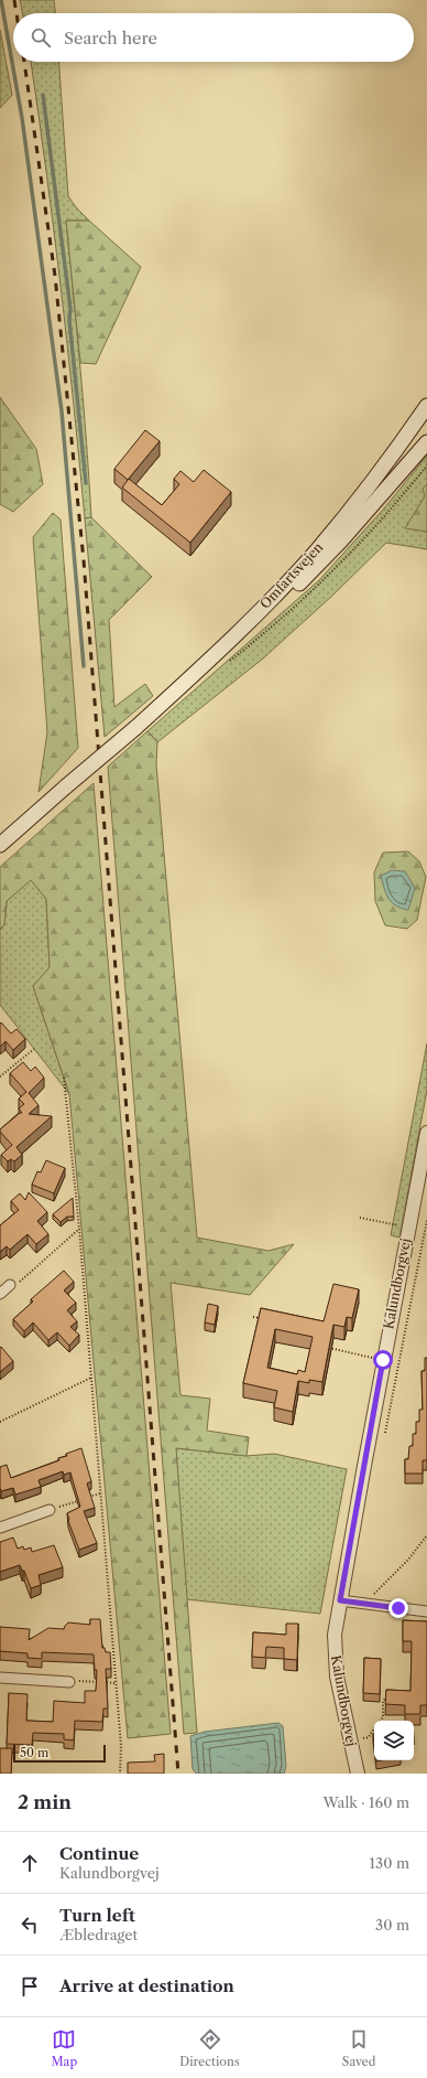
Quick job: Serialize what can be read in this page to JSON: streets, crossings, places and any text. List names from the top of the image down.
{
  "streets": {
    "main road": ["Omfartsvejen"],
    "street": ["Kalundborgvej"]
  },
  "scale_bar": "50 m",
  "page": {
    "search": "Search here",
    "scale": "50 m",
    "heading": ["2 min", "Walk · 160 m"],
    "list": [
      ["Continue", "Kalundborgvej", "130 m"],
      ["Turn left", "Æbledraget", "30 m"],
      "Arrive at destination"
    ],
    "nav": ["Map", "Directions", "Saved"]
  }
}
